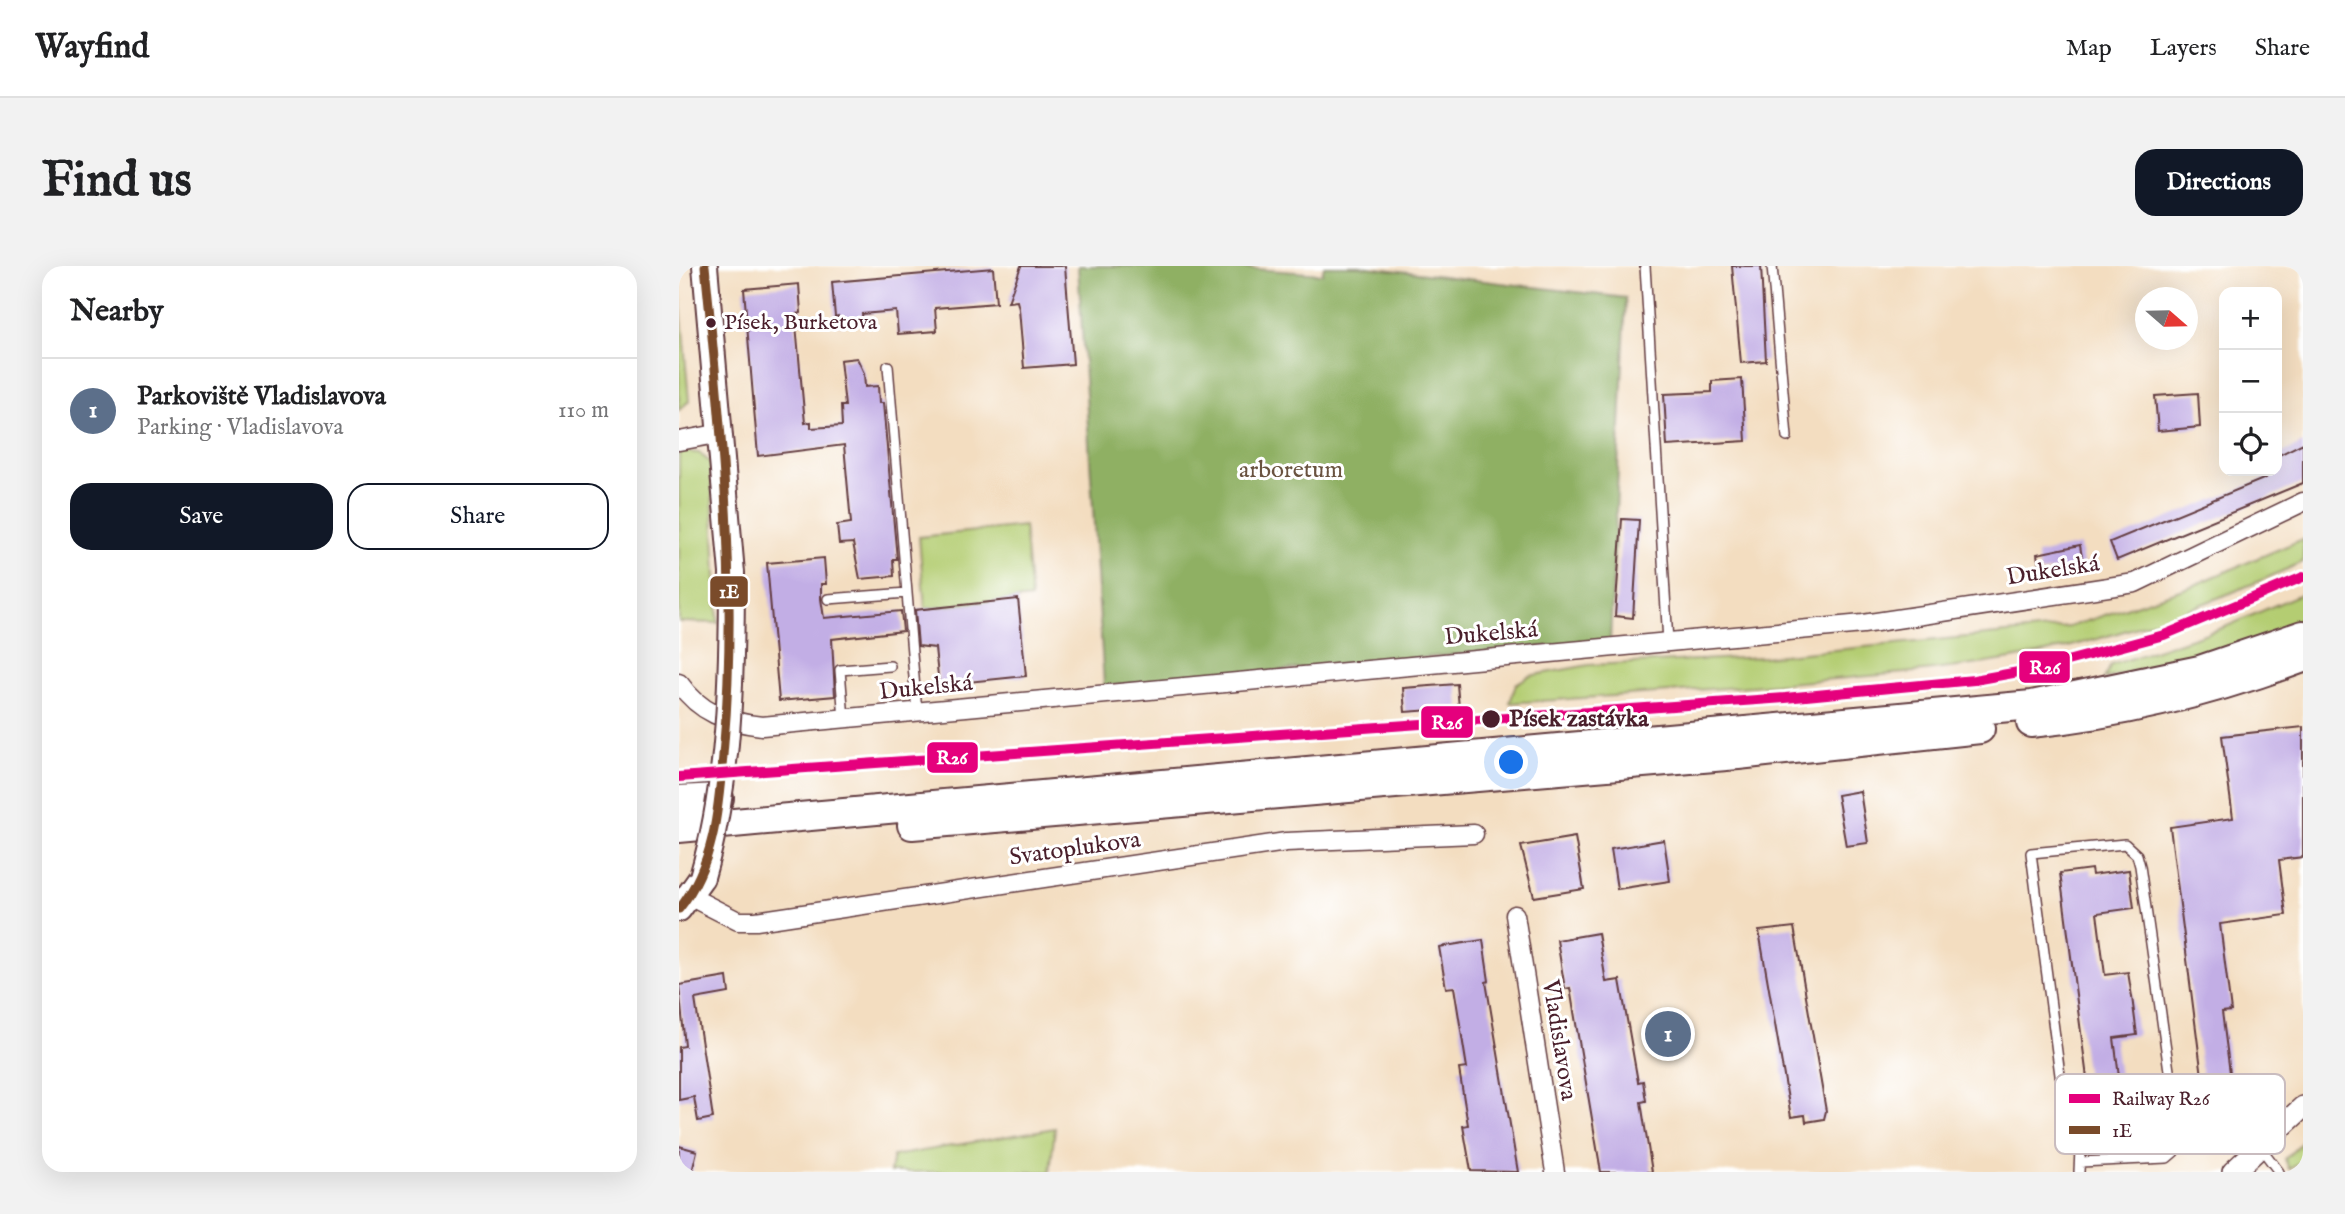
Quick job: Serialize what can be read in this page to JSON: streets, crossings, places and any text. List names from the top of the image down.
{
  "streets": {
    "street": ["Dukelská", "Svatoplukova", "Vladislavova"]
  },
  "parks": ["arboretum"],
  "places": ["Písek, Burketova", "Písek zastávka"],
  "lines": ["transit line 1E", "rail line R26"],
  "legend": ["Railway R26", "1E"],
  "north": "right",
  "page": {
    "header": "Wayfind",
    "nav": ["Map", "Layers", "Share"],
    "buttons": [
      "Directions",
      ["Save", "Share"]
    ],
    "title": "Find us",
    "heading": "Nearby",
    "map_buttons": ["+", "−"],
    "list": [
      {
        "mark": "1",
        "name": "Parkoviště Vladislavova",
        "note": "Parking · Vladislavova",
        "value": "110 m"
      }
    ],
    "pins": "1"
  }
}
